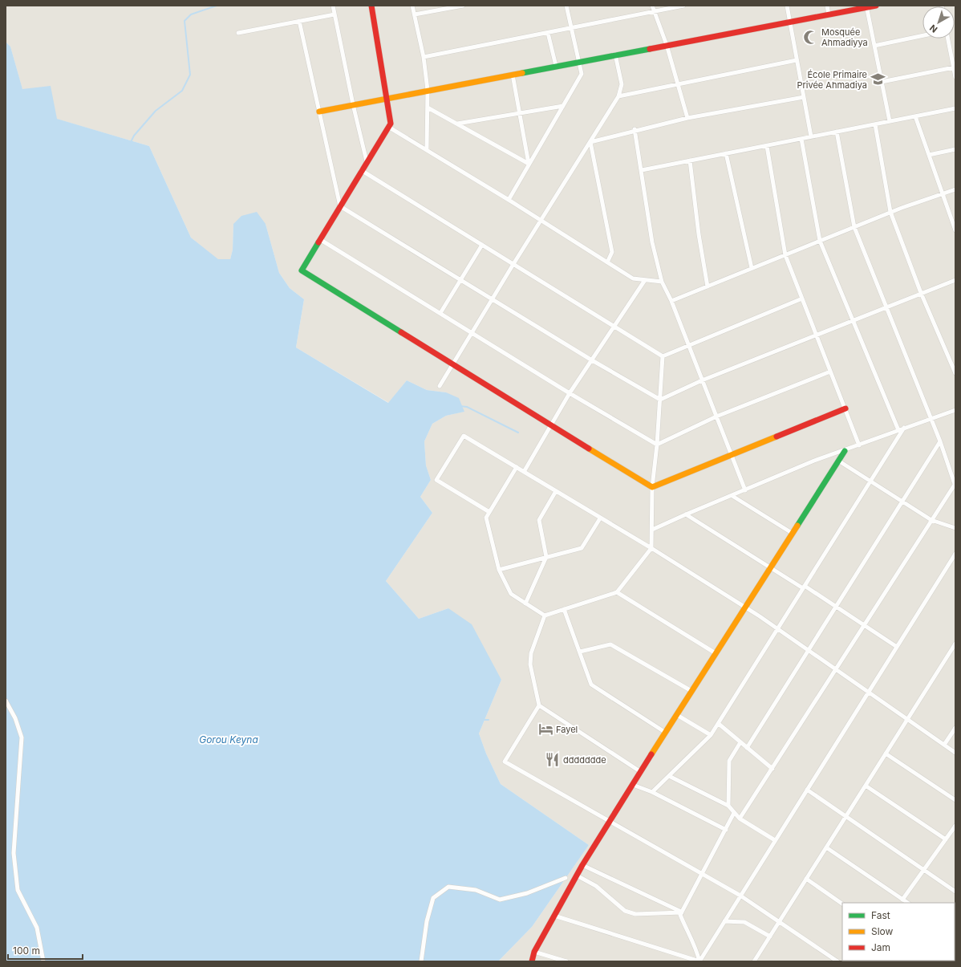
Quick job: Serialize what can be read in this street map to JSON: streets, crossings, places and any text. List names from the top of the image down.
{
  "water": ["Gorou Keyna"],
  "places": {
    "mosque": ["Mosquée Ahmadiyya"],
    "school or university": ["École Primaire Privée Ahmadiya"],
    "hotel": ["Fayel"],
    "restaurant": ["ddddddde"]
  },
  "legend": ["Fast", "Slow", "Jam"],
  "scale_bar": "100 m",
  "north": "bottom left"
}
